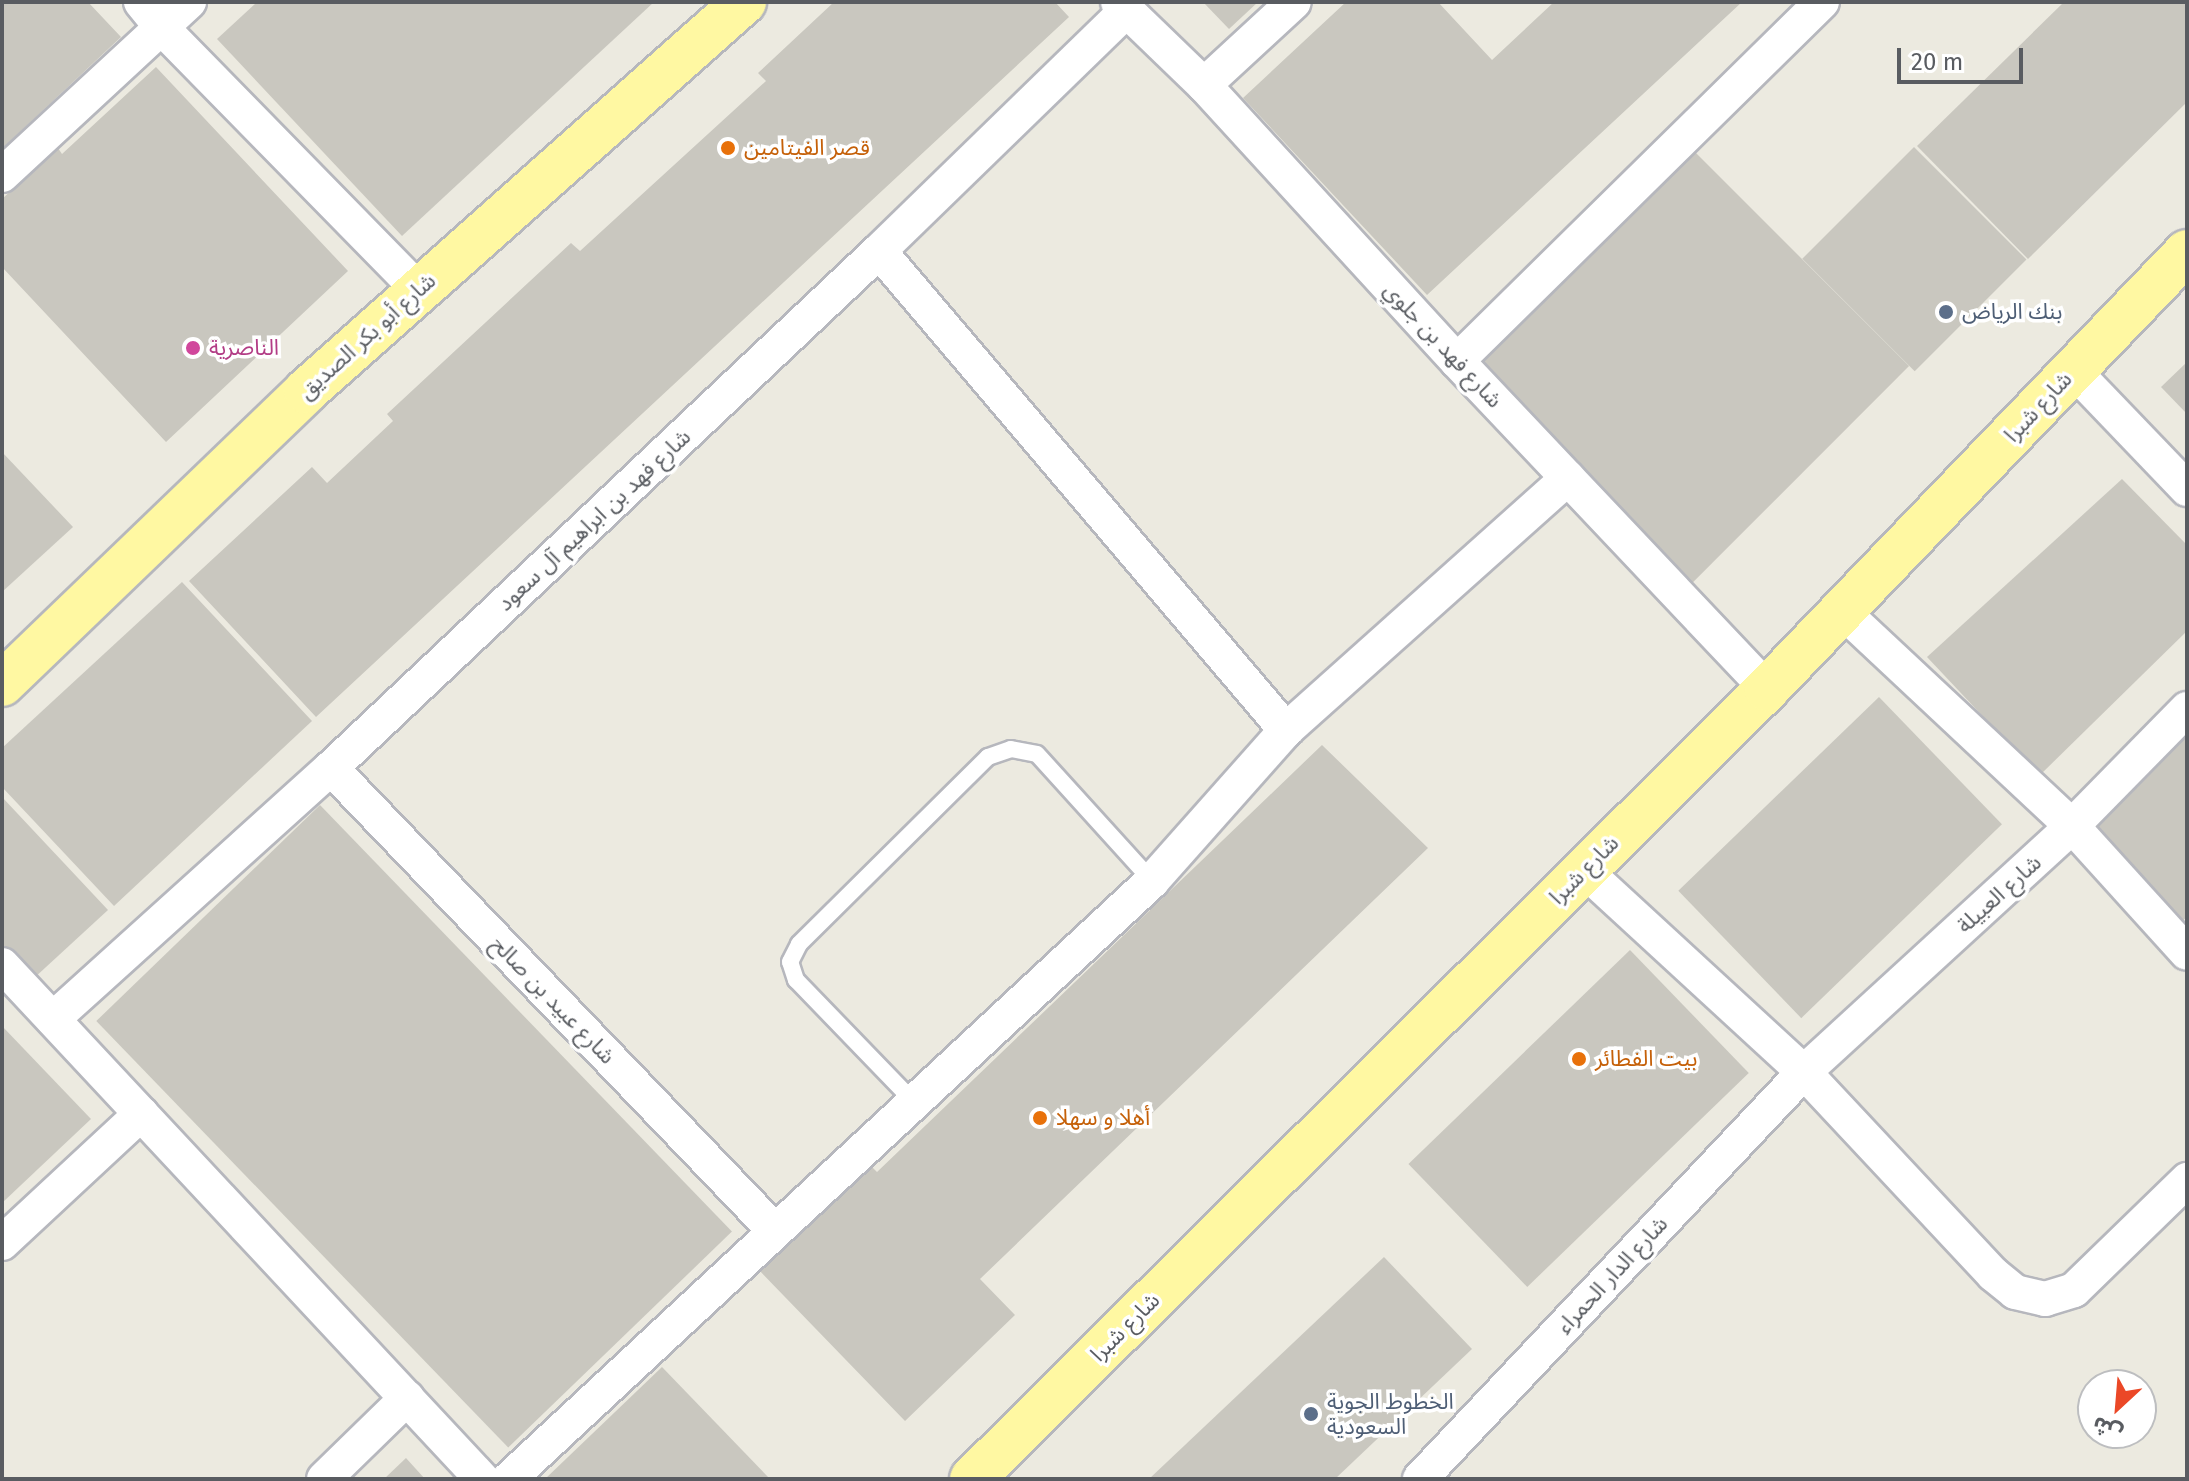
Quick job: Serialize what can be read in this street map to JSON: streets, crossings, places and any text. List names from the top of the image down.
{
  "streets": {
    "main road": ["شارع أبو بكر الصديق", "شارع شبرا"],
    "street": [
      "شارع فهد بن جلوي",
      "شارع فهد بن ابراهيم آل سعود",
      "شارع العبيلة",
      "شارع عبيد بن صالح",
      "شارع الدار الحمراء"
    ]
  },
  "crossings": [
    ["شارع فهد بن جلوي", "شارع شبرا"],
    ["شارع فهد بن جلوي", "شارع فهد بن ابراهيم آل سعود"],
    ["شارع فهد بن ابراهيم آل سعود", "شارع عبيد بن صالح"],
    ["شارع العبيلة", "شارع الدار الحمراء"]
  ],
  "places": [
    "قصر الفيتامين",
    "بنك الرياض",
    "الناصرية",
    "بيت الفطائر",
    "أهلا و سهلا",
    "الخطوط الجوية السعودية"
  ],
  "scale_bar": "20 m",
  "north": "bottom left"
}
